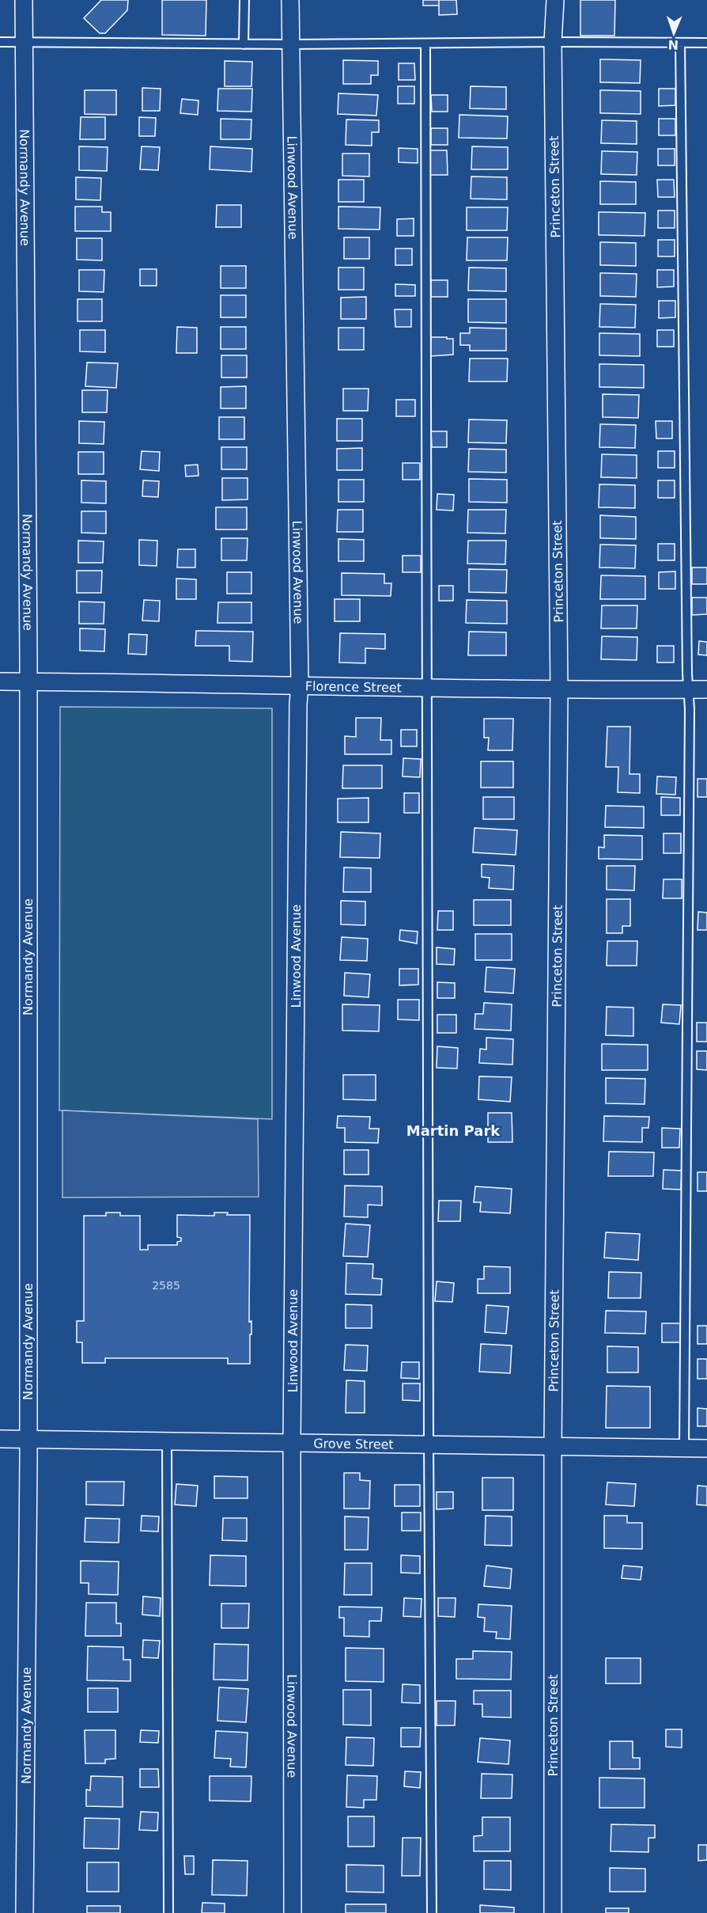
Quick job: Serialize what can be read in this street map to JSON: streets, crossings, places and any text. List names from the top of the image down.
{
  "streets": {
    "street": [
      "Princeton Street",
      "Normandy Avenue",
      "Linwood Avenue",
      "Florence Street",
      "Grove Street"
    ]
  },
  "crossings": [
    ["Princeton Street", "Florence Street"],
    ["Princeton Street", "Grove Street"],
    ["Normandy Avenue", "Florence Street"],
    ["Normandy Avenue", "Grove Street"],
    ["Linwood Avenue", "Florence Street"],
    ["Linwood Avenue", "Grove Street"]
  ],
  "districts": ["Martin Park"],
  "house_numbers": ["2585"],
  "north": "bottom"
}
